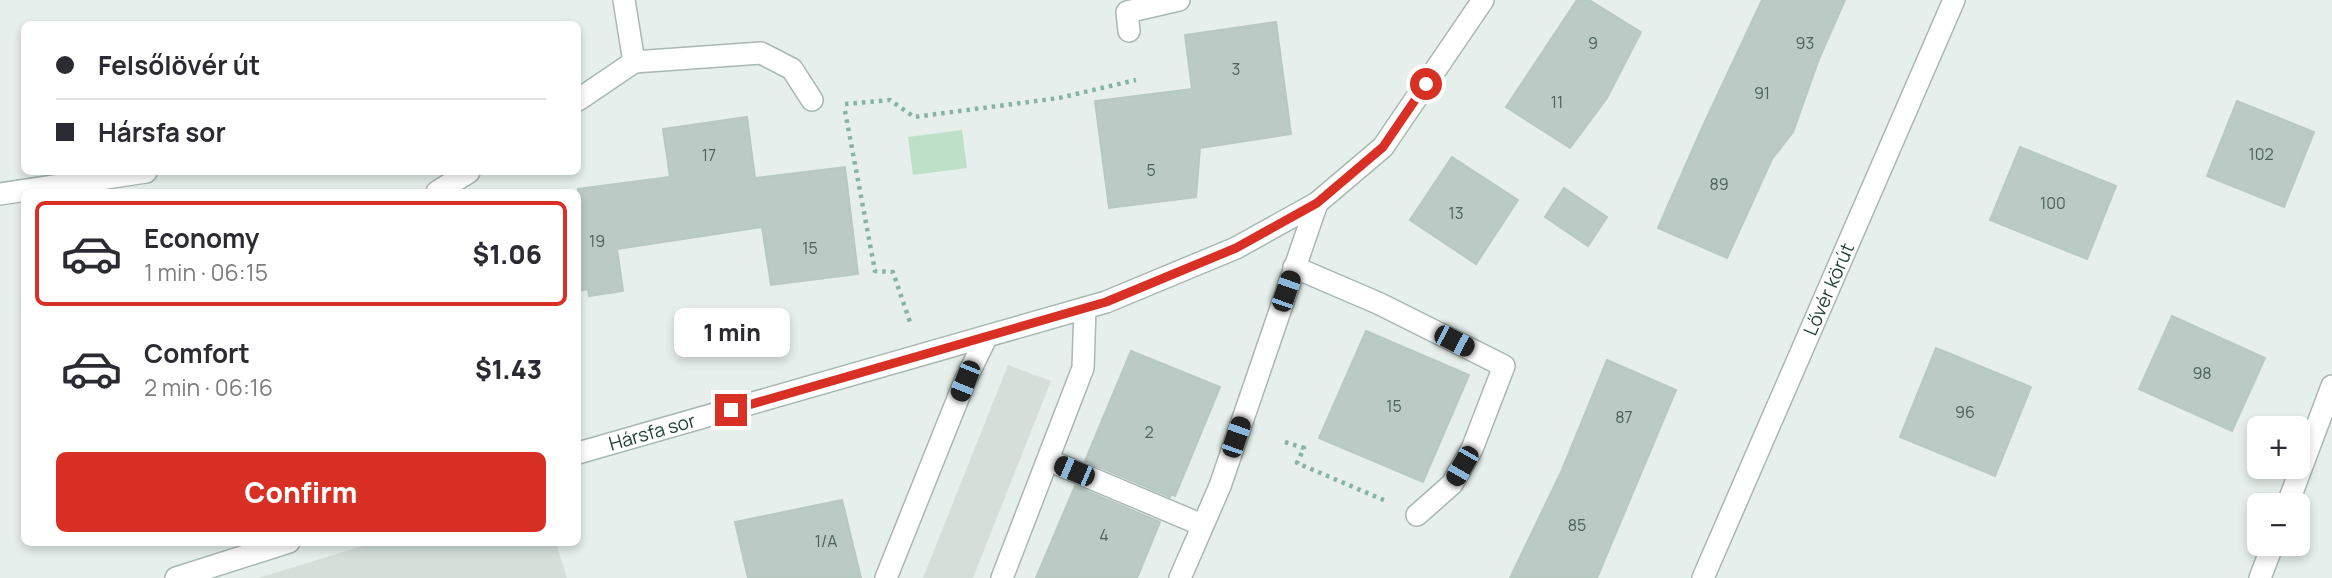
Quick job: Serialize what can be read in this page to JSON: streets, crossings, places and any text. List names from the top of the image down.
{
  "streets": {
    "street": ["Lővér körút", "Hársfa sor"]
  },
  "house_numbers": [
    "9",
    "93",
    "3",
    "91",
    "11",
    "102",
    "17",
    "5",
    "89",
    "100",
    "13",
    "19",
    "15",
    "98",
    "15",
    "96",
    "87",
    "2",
    "85",
    "4",
    "1/A"
  ],
  "page": {
    "banner": ["Felsőlövér út", "Hársfa sor"],
    "list": [
      {
        "name": "Economy",
        "note": "1 min · 06:15",
        "value": "$1.06"
      },
      {
        "name": "Comfort",
        "note": "2 min · 06:16",
        "value": "$1.43"
      }
    ],
    "bubble": "1 min",
    "map_buttons": ["+", "−"],
    "buttons": "Confirm"
  }
}
